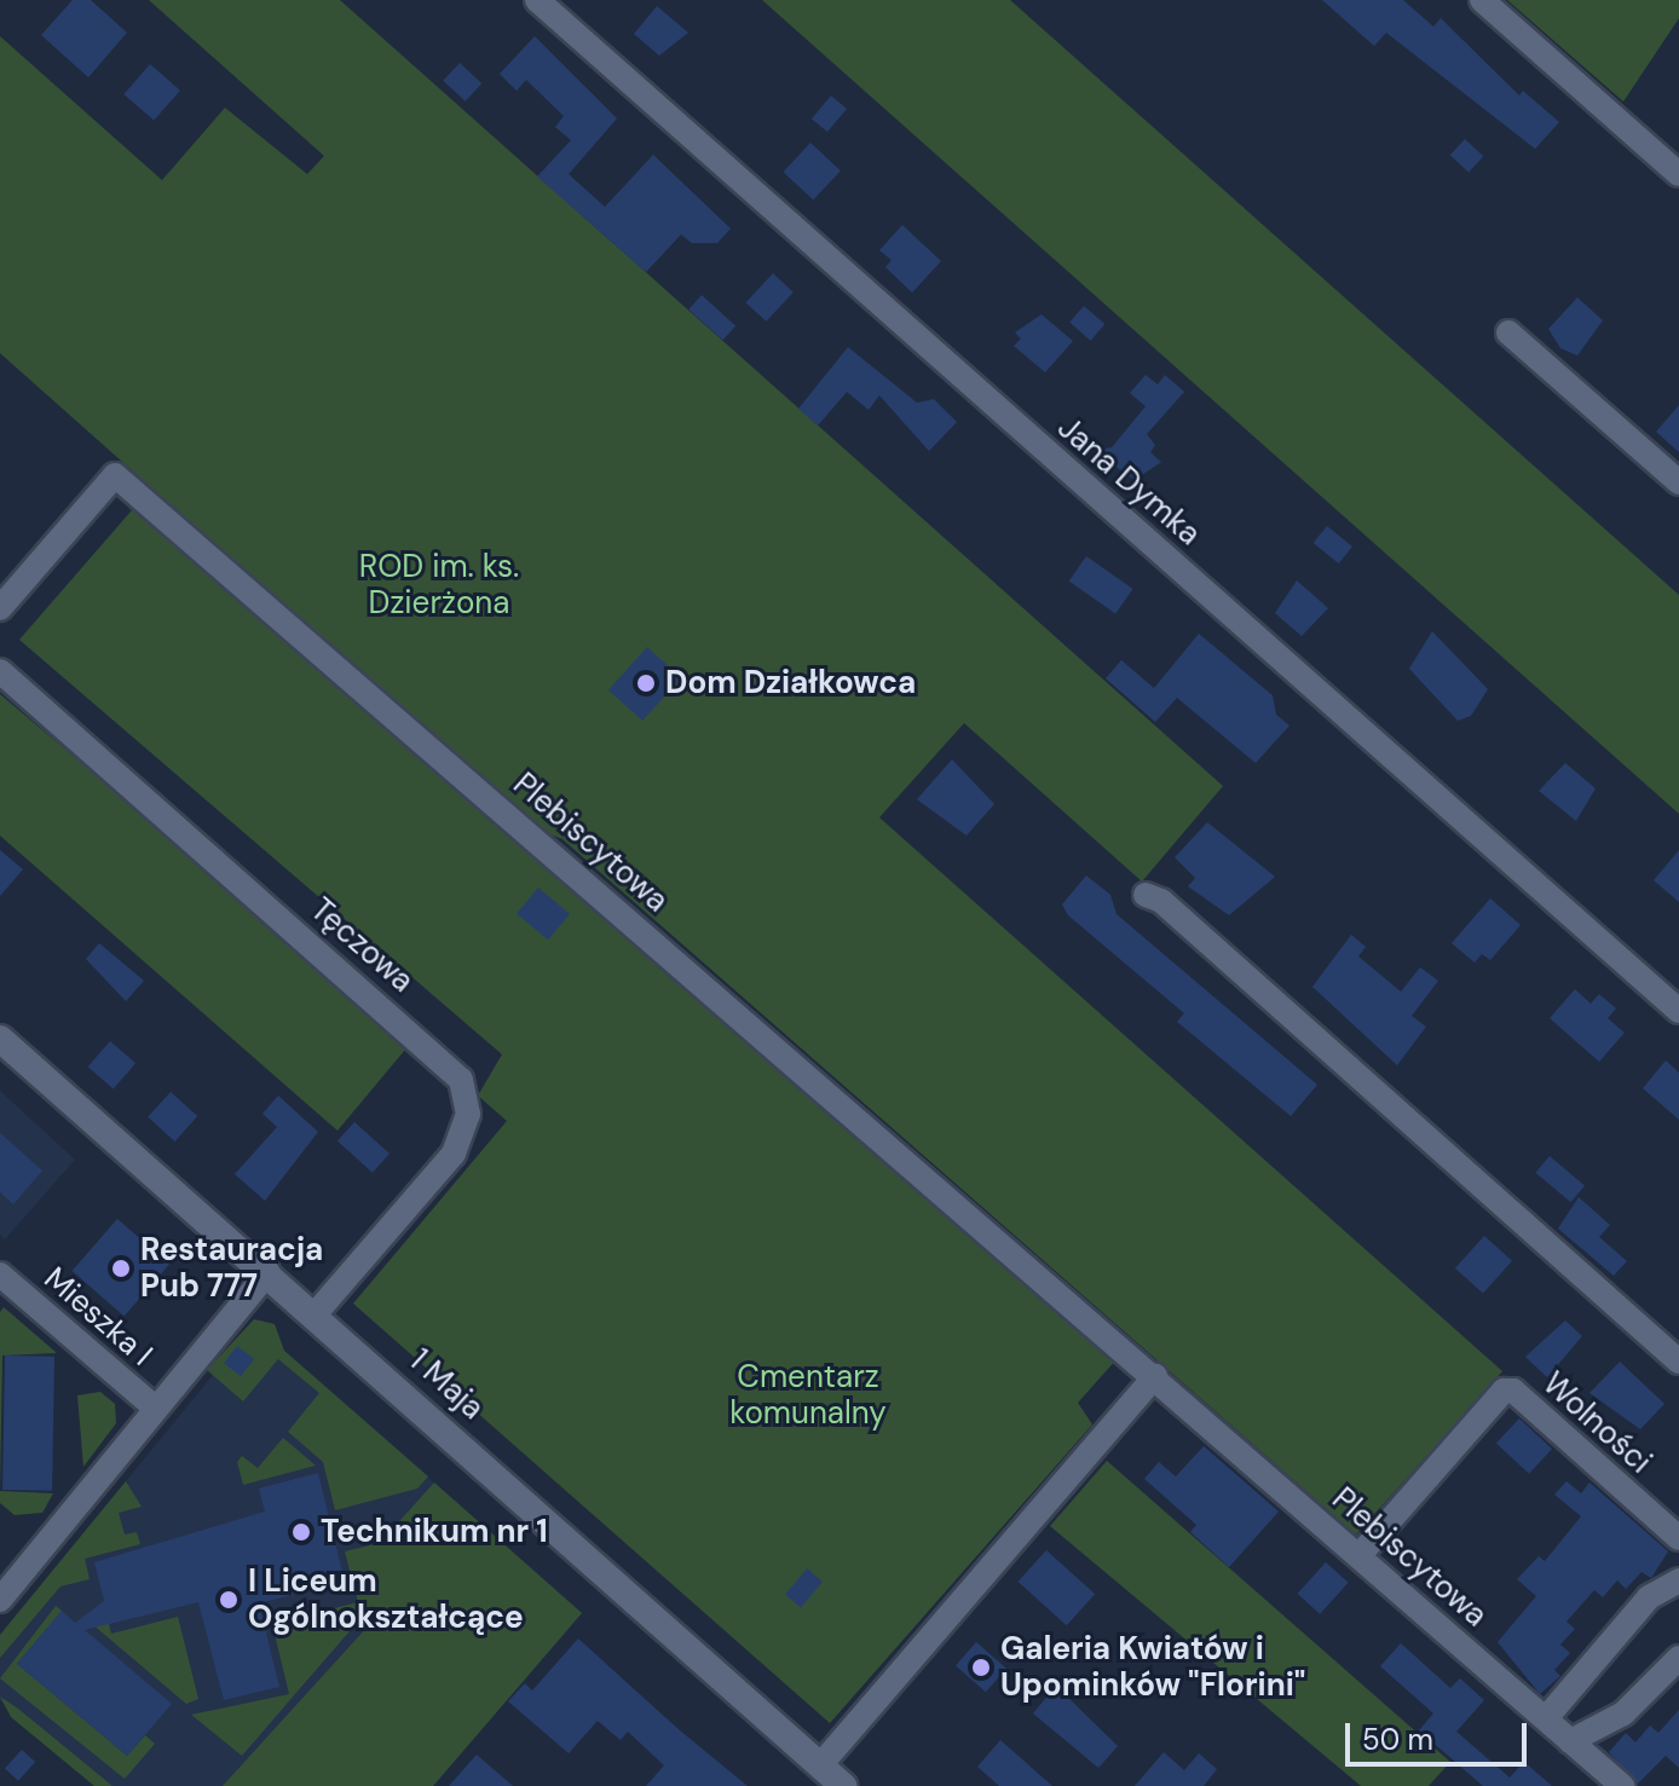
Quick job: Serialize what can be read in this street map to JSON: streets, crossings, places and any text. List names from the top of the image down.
{
  "streets": {
    "street": [
      "Jana Dymka",
      "Plebiscytowa",
      "Tęczowa",
      "Mieszka I",
      "1 Maja",
      "Wolności"
    ]
  },
  "crossings": [
    ["Plebiscytowa", "Wolności"],
    ["Tęczowa", "1 Maja"]
  ],
  "parks": ["ROD im. ks. Dzierżona", "Cmentarz komunalny"],
  "places": [
    "Dom Działkowca",
    "Restauracja Pub 777",
    "Technikum nr 1",
    "I Liceum Ogólnokształcące",
    "Galeria Kwiatów i Upominków \"Florini\""
  ],
  "scale_bar": "50 m"
}
